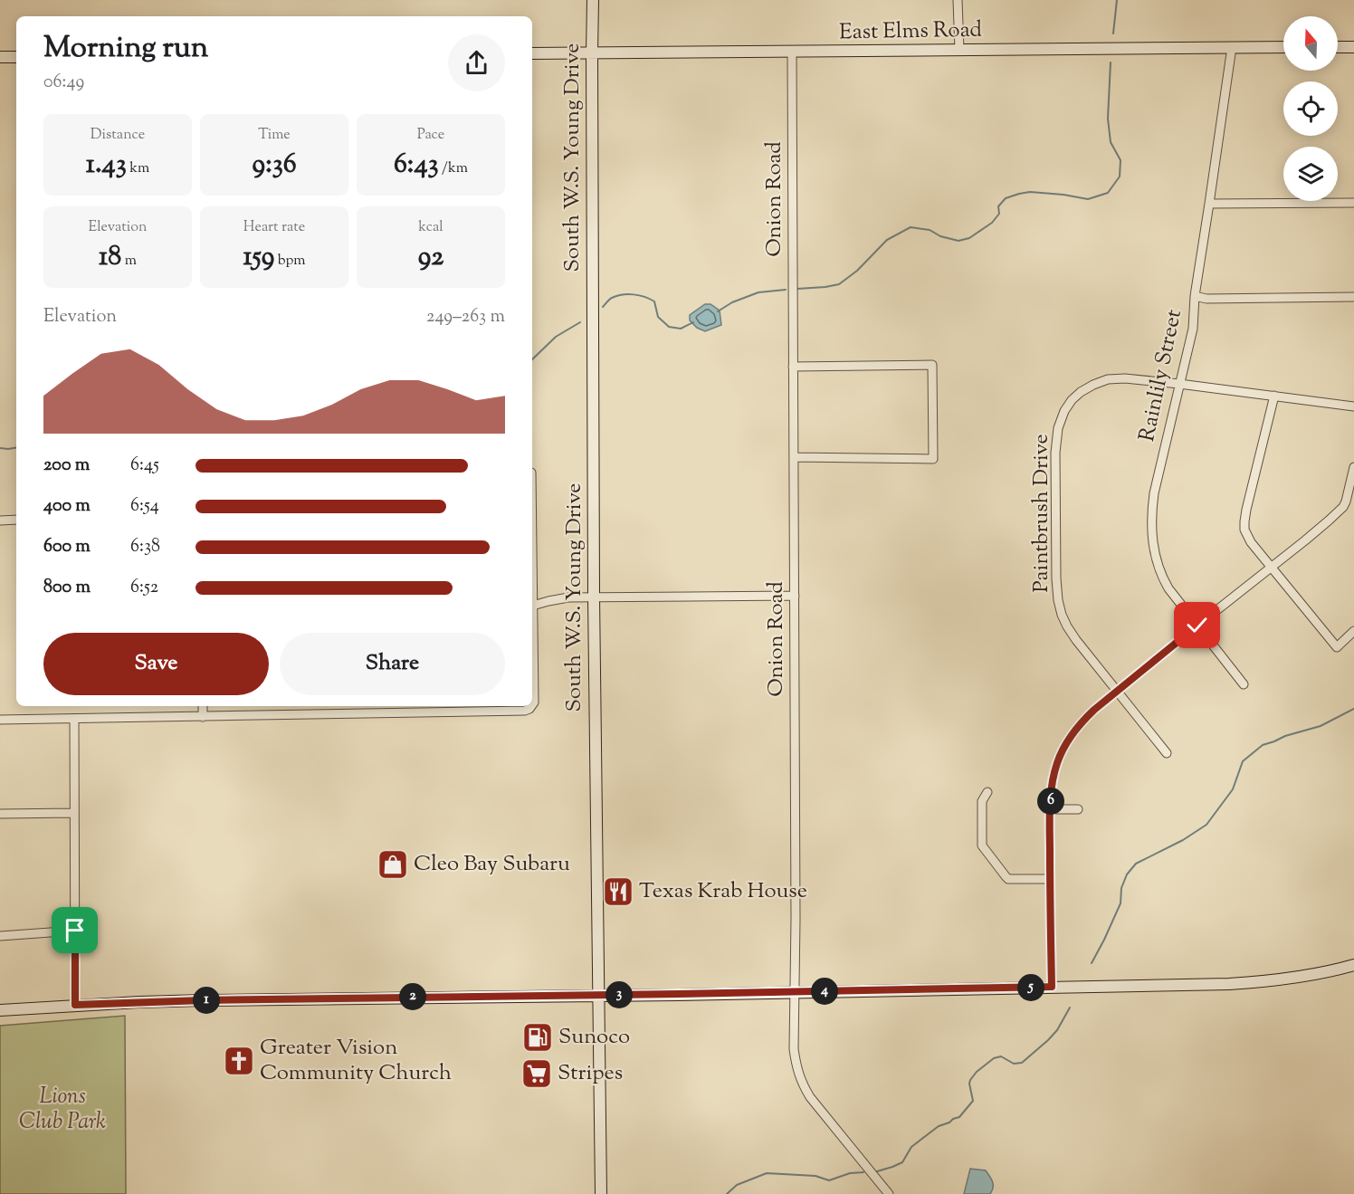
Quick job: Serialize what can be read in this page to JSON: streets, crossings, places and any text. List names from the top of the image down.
{
  "streets": {
    "main road": ["East Elms Road", "South W.S. Young Drive"],
    "street": ["Onion Road", "Rainlily Street", "Paintbrush Drive"]
  },
  "crossings": [
    ["East Elms Road", "South W.S. Young Drive"],
    ["East Elms Road", "Onion Road"],
    ["East Elms Road", "Rainlily Street"],
    ["Rainlily Street", "Paintbrush Drive"]
  ],
  "parks": ["Lions Club Park"],
  "places": {
    "shop": ["Cleo Bay Subaru"],
    "restaurant": ["Texas Krab House"],
    "fuel station": ["Sunoco"],
    "church": ["Greater Vision Community Church"],
    "supermarket": ["Stripes"]
  },
  "north": "top",
  "page": {
    "heading": ["Morning run", "06:49"],
    "stats": [
      ["Distance", "1.43 km"],
      ["Time", "9:36"],
      ["Pace", "6:43 /km"],
      ["Elevation", "18 m"],
      ["Heart rate", "159 bpm"],
      ["kcal", "92"]
    ],
    "chart": ["Elevation", "249–263 m"],
    "list": [
      {
        "name": "200 m",
        "note": "6:45"
      },
      {
        "name": "400 m",
        "note": "6:54"
      },
      {
        "name": "600 m",
        "note": "6:38"
      },
      {
        "name": "800 m",
        "note": "6:52"
      }
    ],
    "buttons": ["Save", "Share"],
    "pins": [
      "6",
      "5",
      "4",
      "3",
      "2",
      "1"
    ]
  }
}
